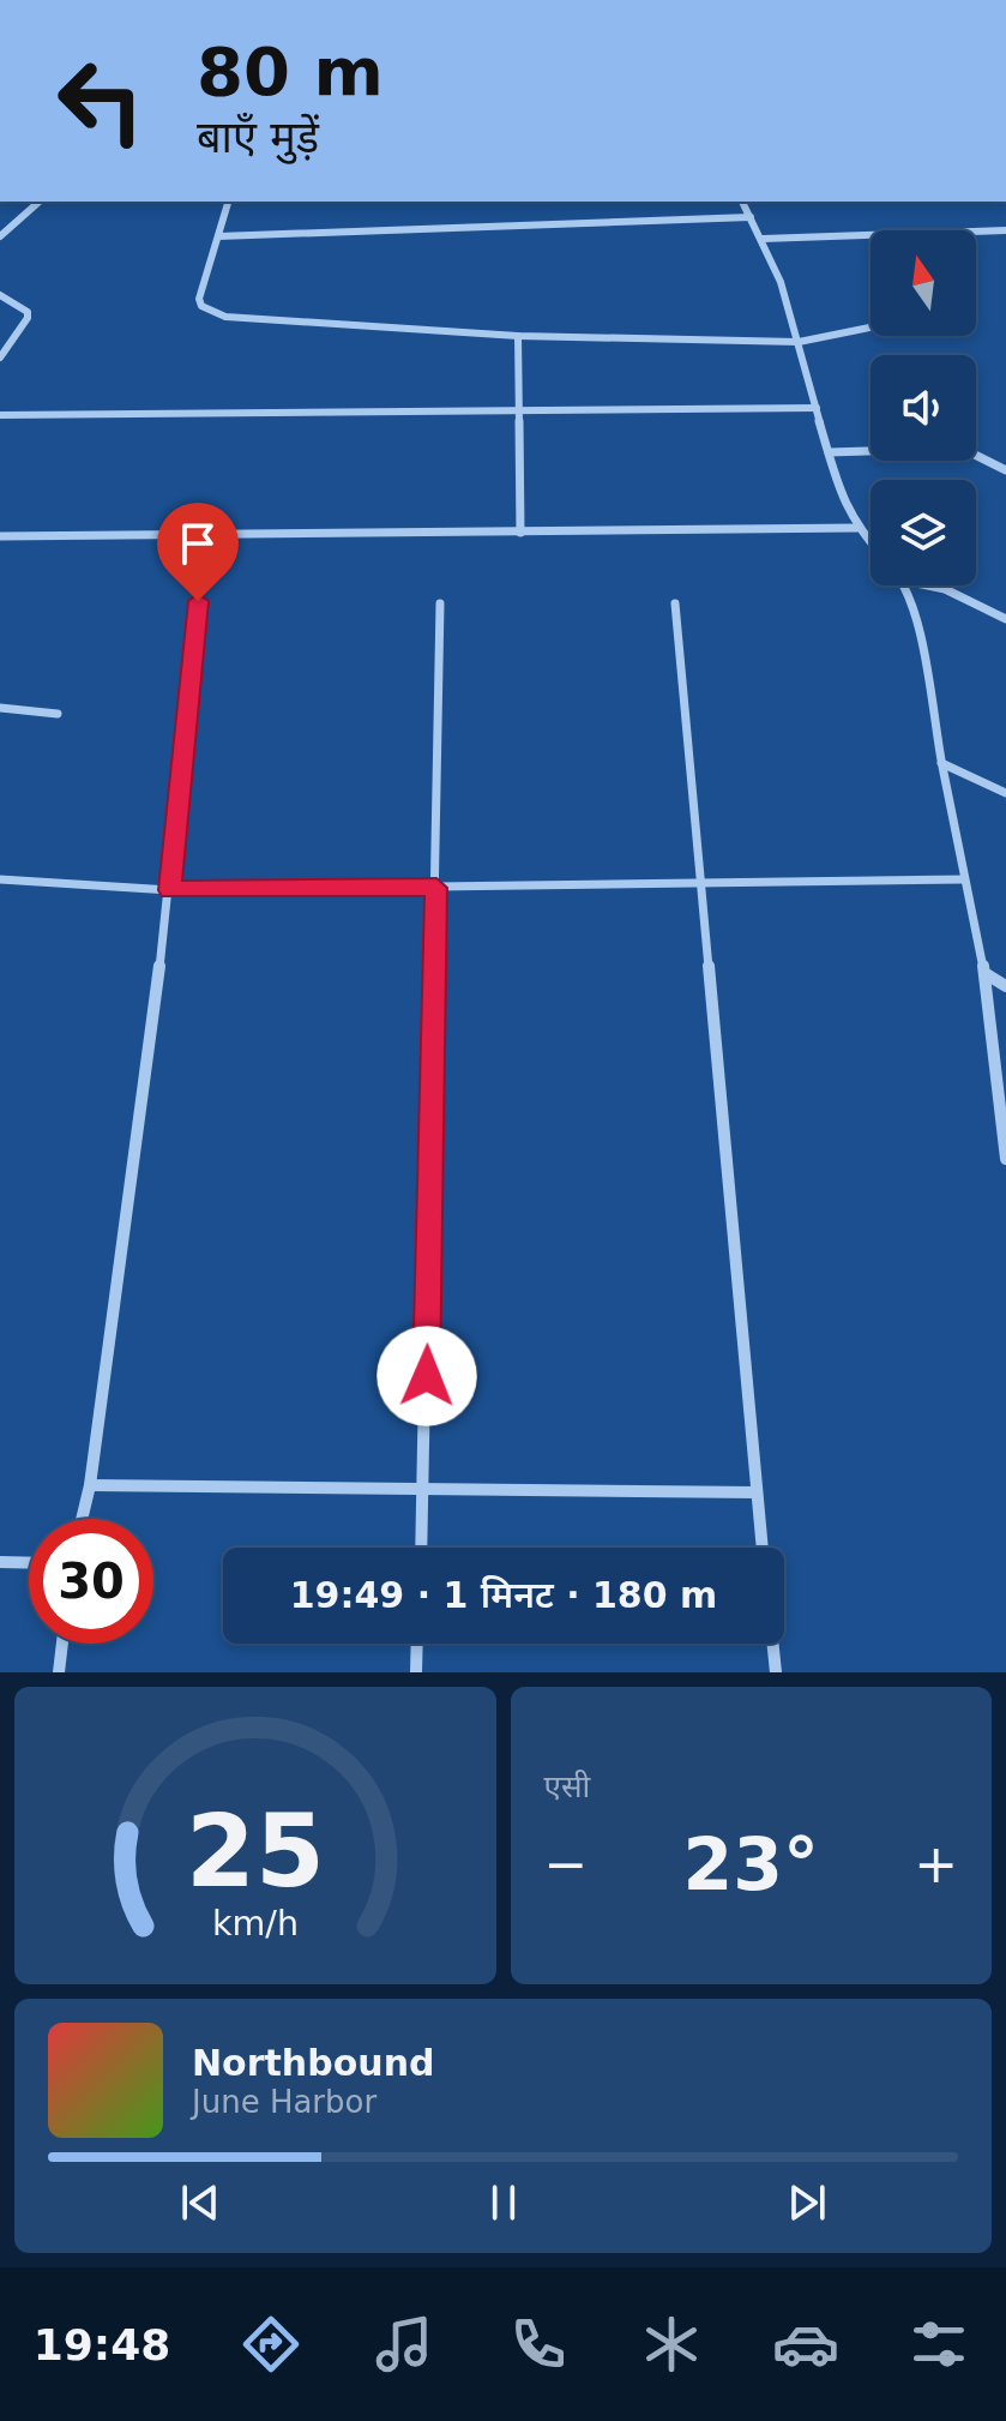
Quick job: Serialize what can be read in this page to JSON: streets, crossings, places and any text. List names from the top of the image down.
{
  "north": "top",
  "page": {
    "turn": ["80 m", "बाएँ मुड़ें"],
    "limit": "30",
    "trip": "19:49 · 1 मिनट · 180 m",
    "tile": "एसी",
    "heat": ["−", "23°", "+"],
    "song": ["Northbound", "June Harbor"],
    "tabs": "19:48",
    "gauge": ["25", "km/h"]
  }
}
